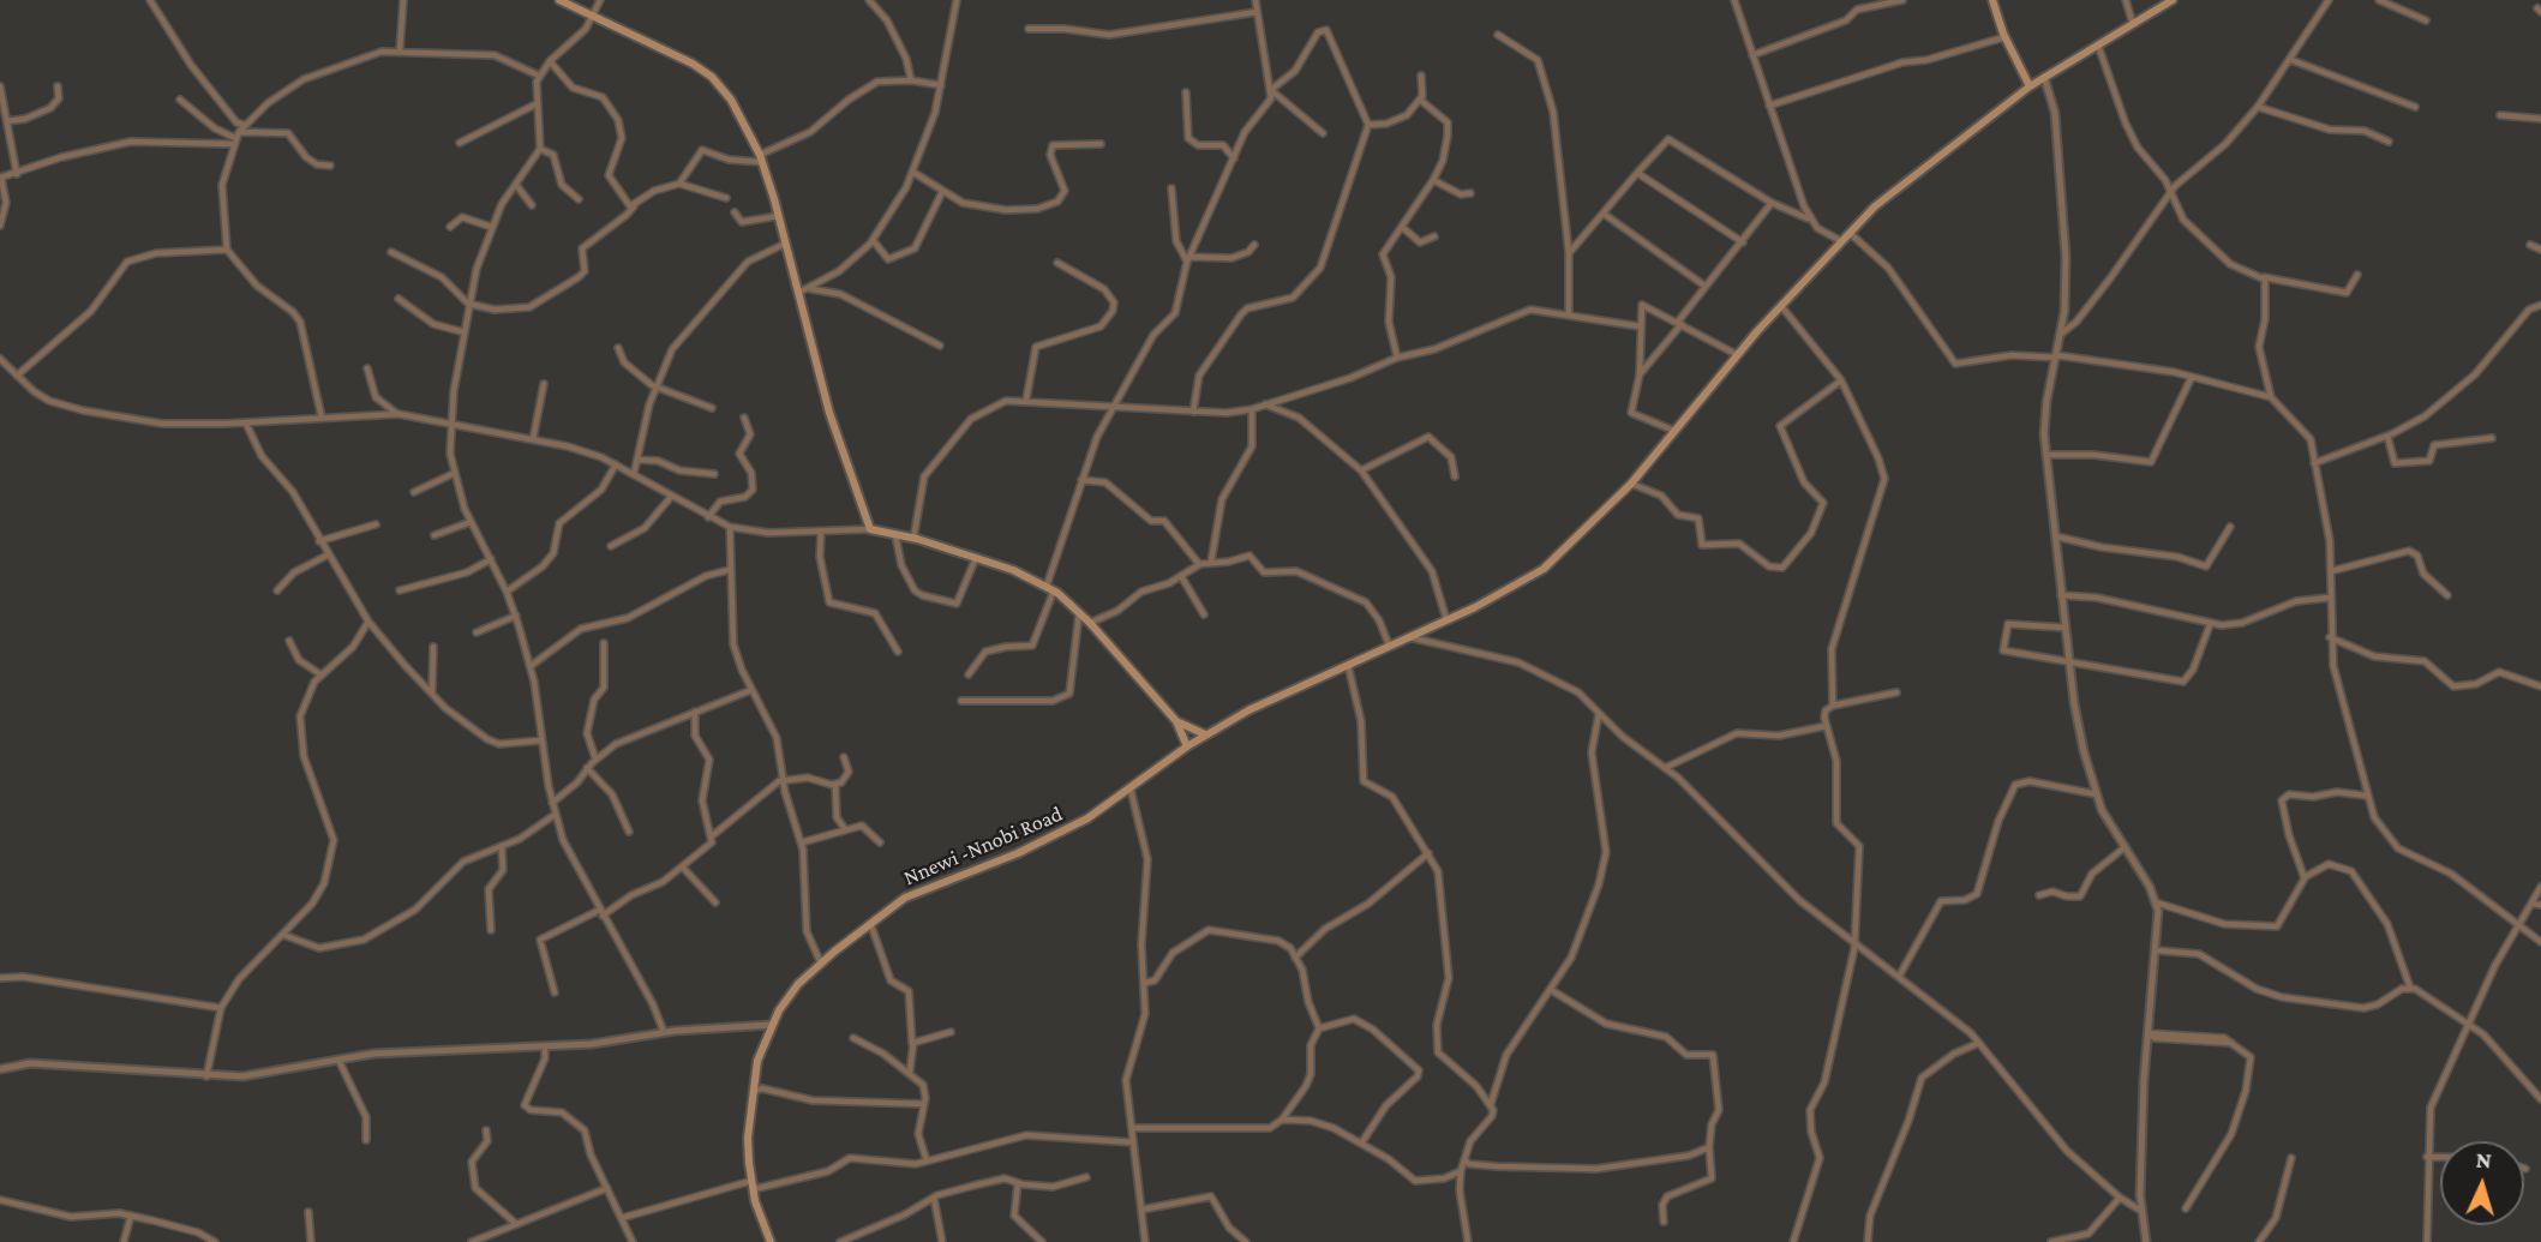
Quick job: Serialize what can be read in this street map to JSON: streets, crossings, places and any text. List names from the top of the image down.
{
  "streets": {
    "main road": ["Nnewi -Nnobi Road"]
  },
  "north": "top"
}
